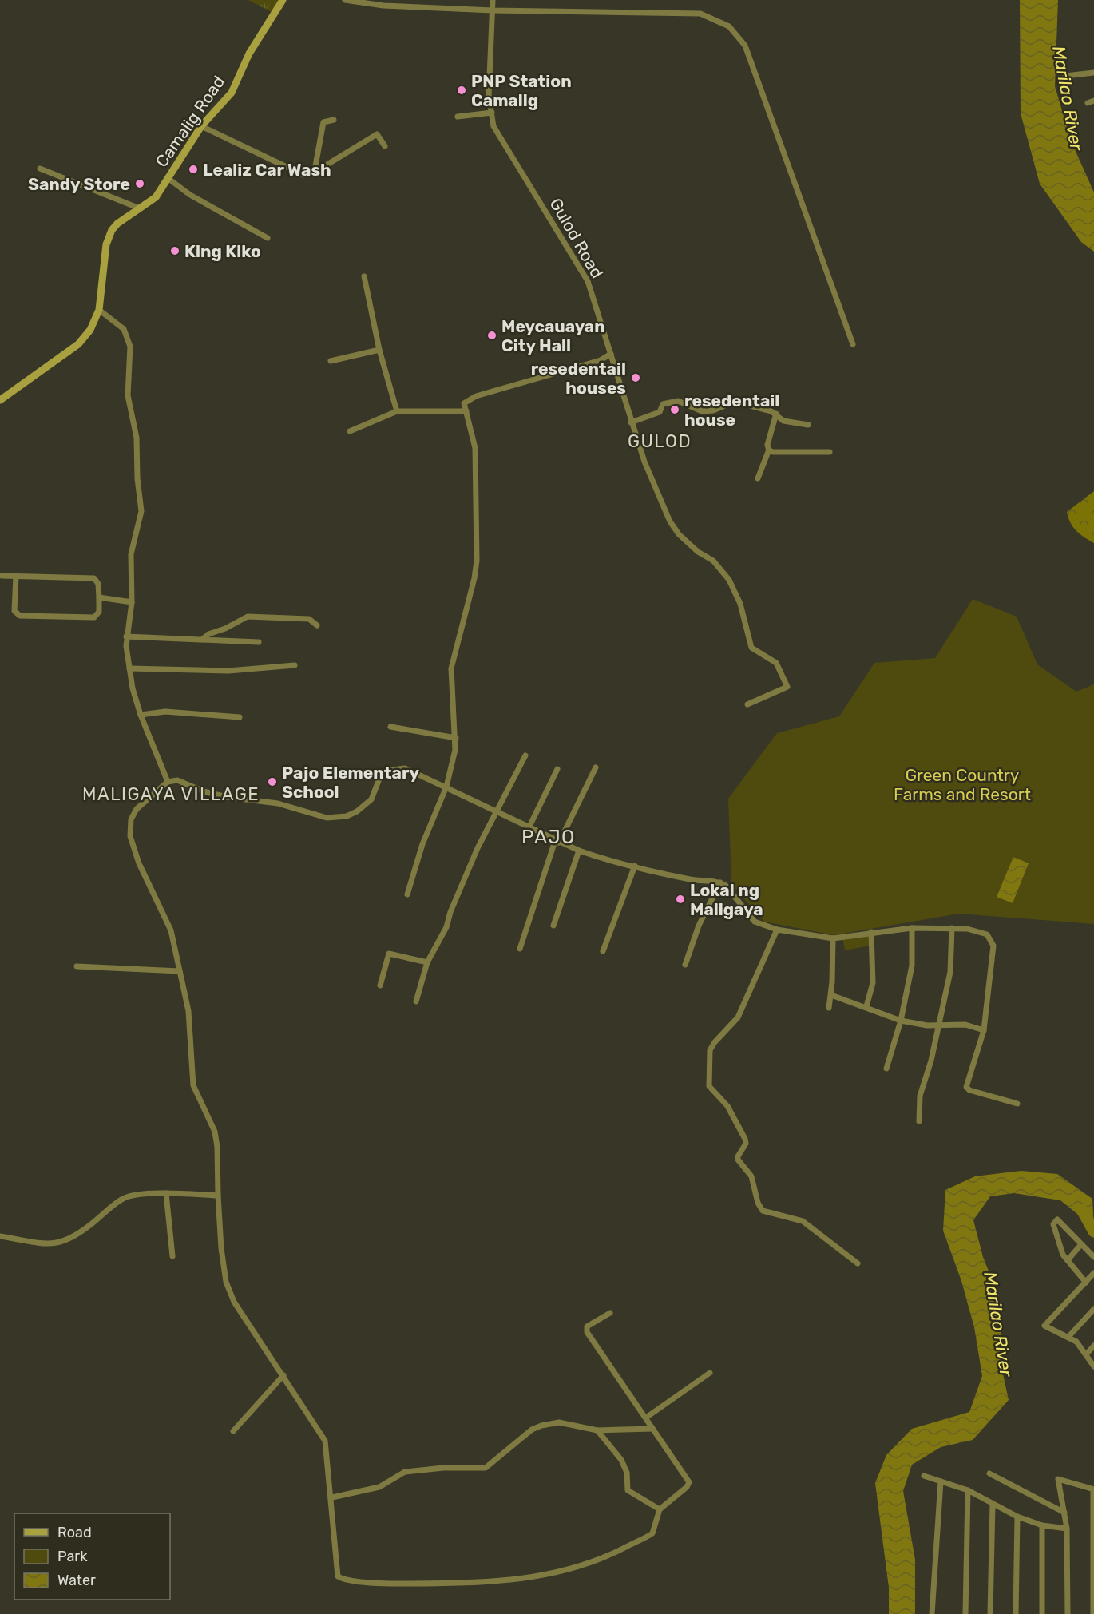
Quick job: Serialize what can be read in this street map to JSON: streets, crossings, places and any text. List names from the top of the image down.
{
  "streets": {
    "main road": ["Camalig Road"],
    "street": ["Gulod Road"]
  },
  "districts": ["GULOD", "MALIGAYA VILLAGE", "PAJO"],
  "water": ["Marilao River"],
  "parks": ["Green Country Farms and Resort"],
  "places": [
    "PNP Station Camalig",
    "Lealiz Car Wash",
    "Sandy Store",
    "King Kiko",
    "Meycauayan City Hall",
    "resedentail houses",
    "resedentail house",
    "Pajo Elementary School",
    "Lokal ng Maligaya"
  ],
  "legend": ["Road", "Park", "Water"]
}
